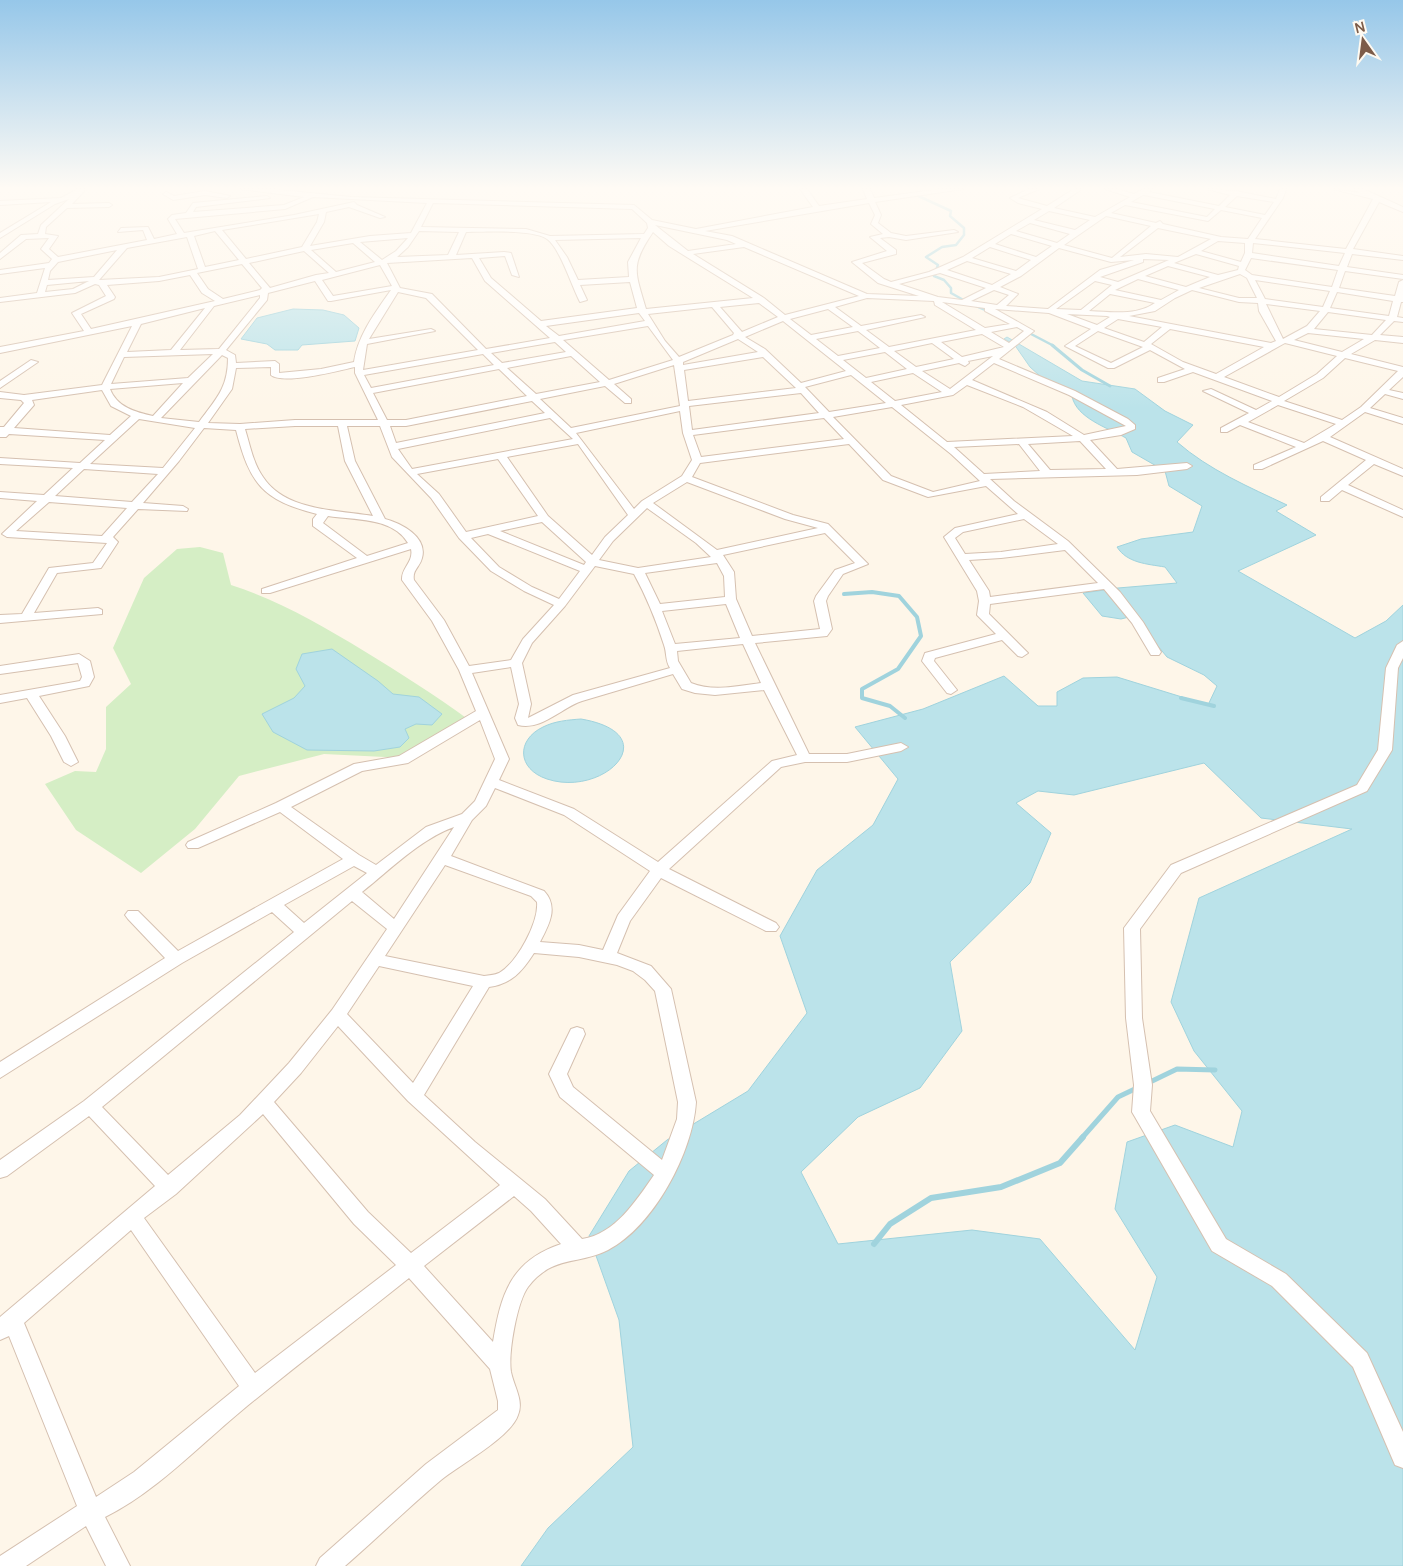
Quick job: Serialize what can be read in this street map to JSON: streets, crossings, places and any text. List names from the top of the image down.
{
  "north": "top"
}
